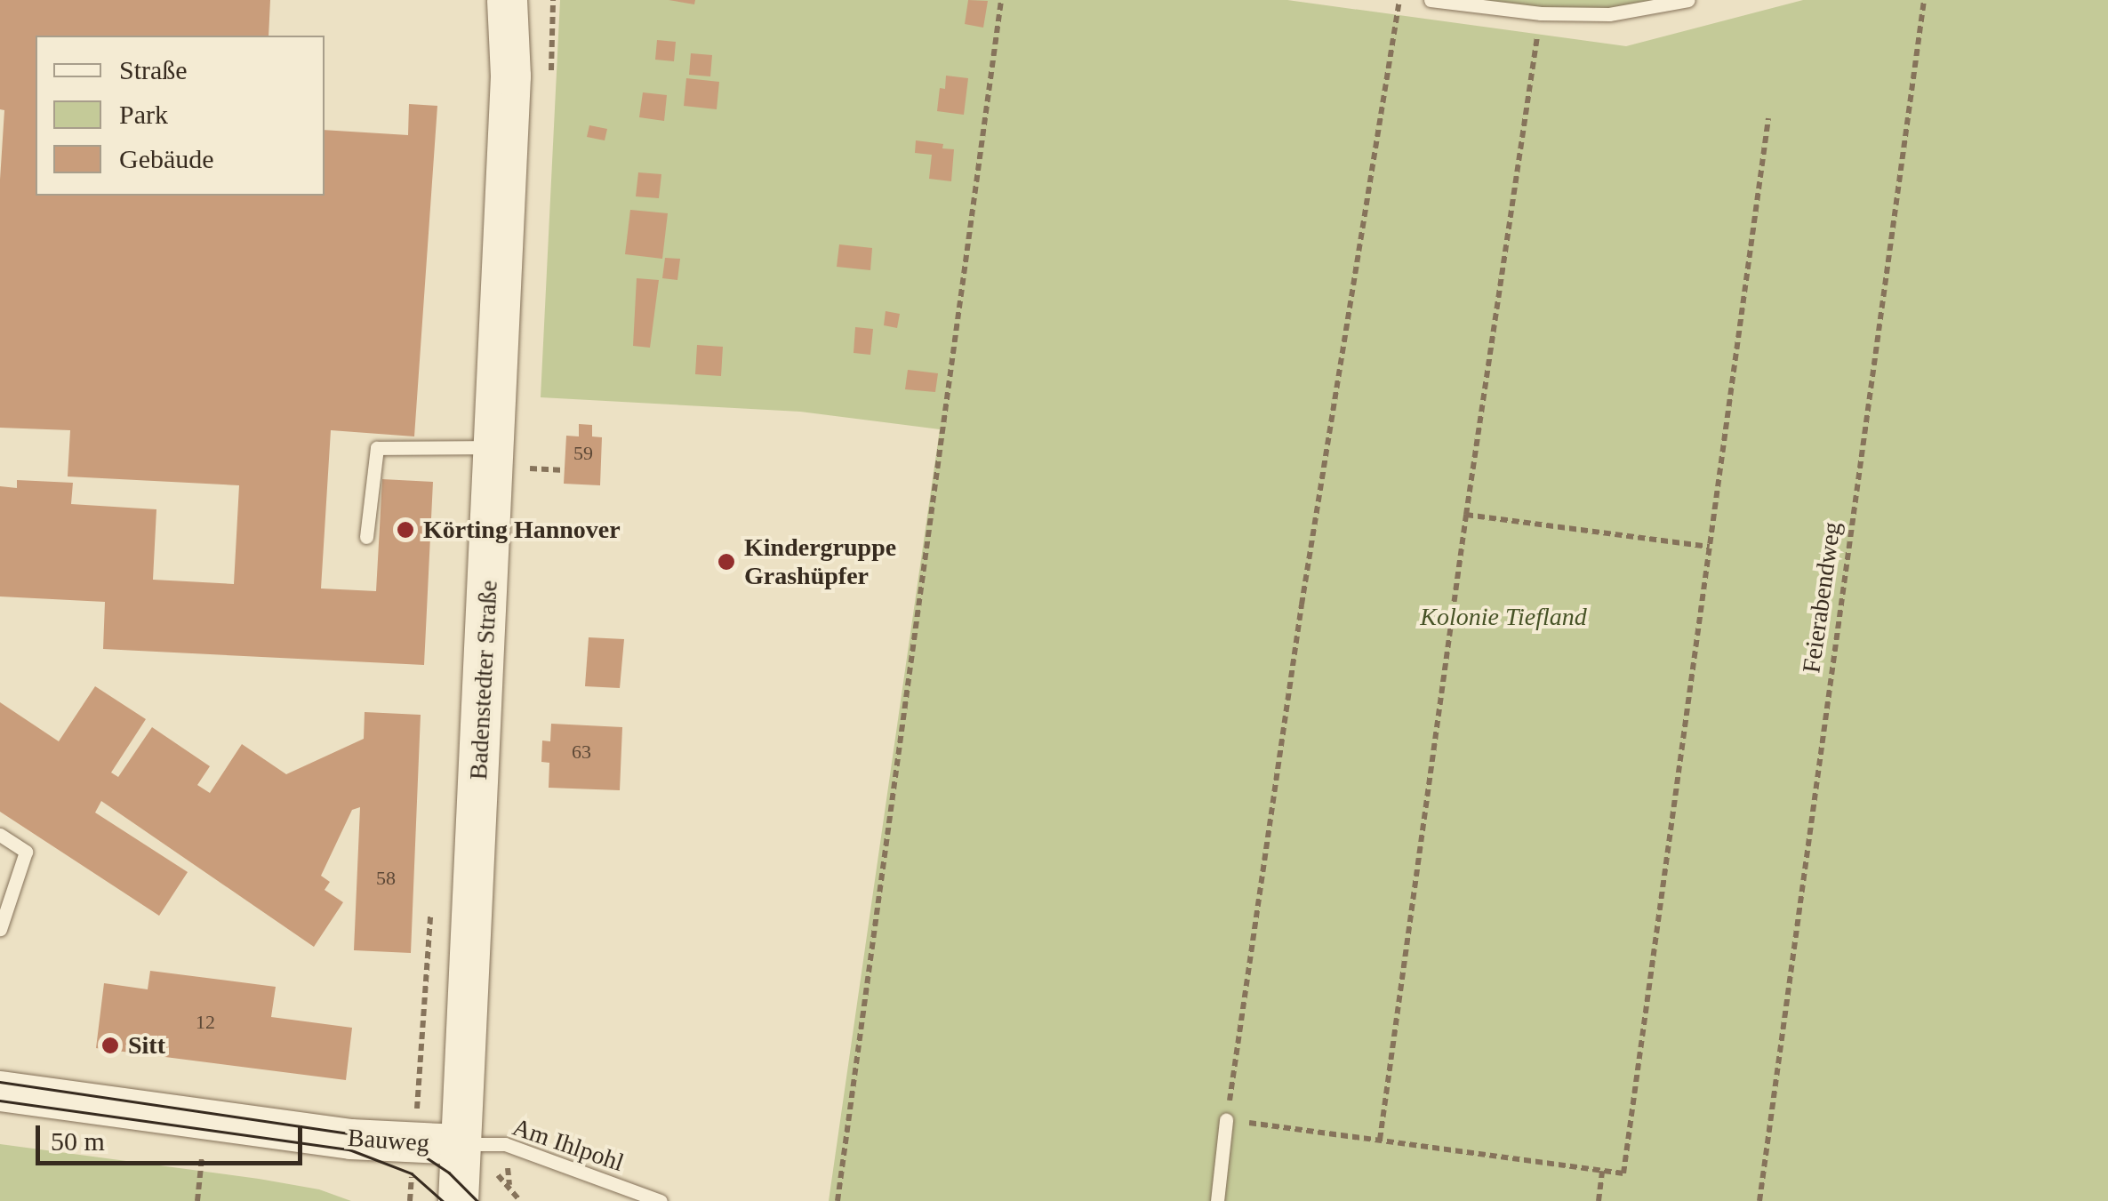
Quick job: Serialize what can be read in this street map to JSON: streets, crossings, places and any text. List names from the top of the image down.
{
  "streets": {
    "street": ["Badenstedter Straße", "Bauweg"],
    "lane": ["Am Ihlpohl"],
    "path": ["Feierabendweg"]
  },
  "crossings": [
    ["Badenstedter Straße", "Bauweg"],
    ["Badenstedter Straße", "Am Ihlpohl"],
    ["Bauweg", "Am Ihlpohl"]
  ],
  "parks": ["Kolonie Tiefland"],
  "places": ["Körting Hannover", "Kindergruppe Grashüpfer", "Sitt"],
  "house_numbers": [
    "59",
    "63",
    "58",
    "12"
  ],
  "legend": ["Straße", "Park", "Gebäude"],
  "scale_bar": "50 m"
}
